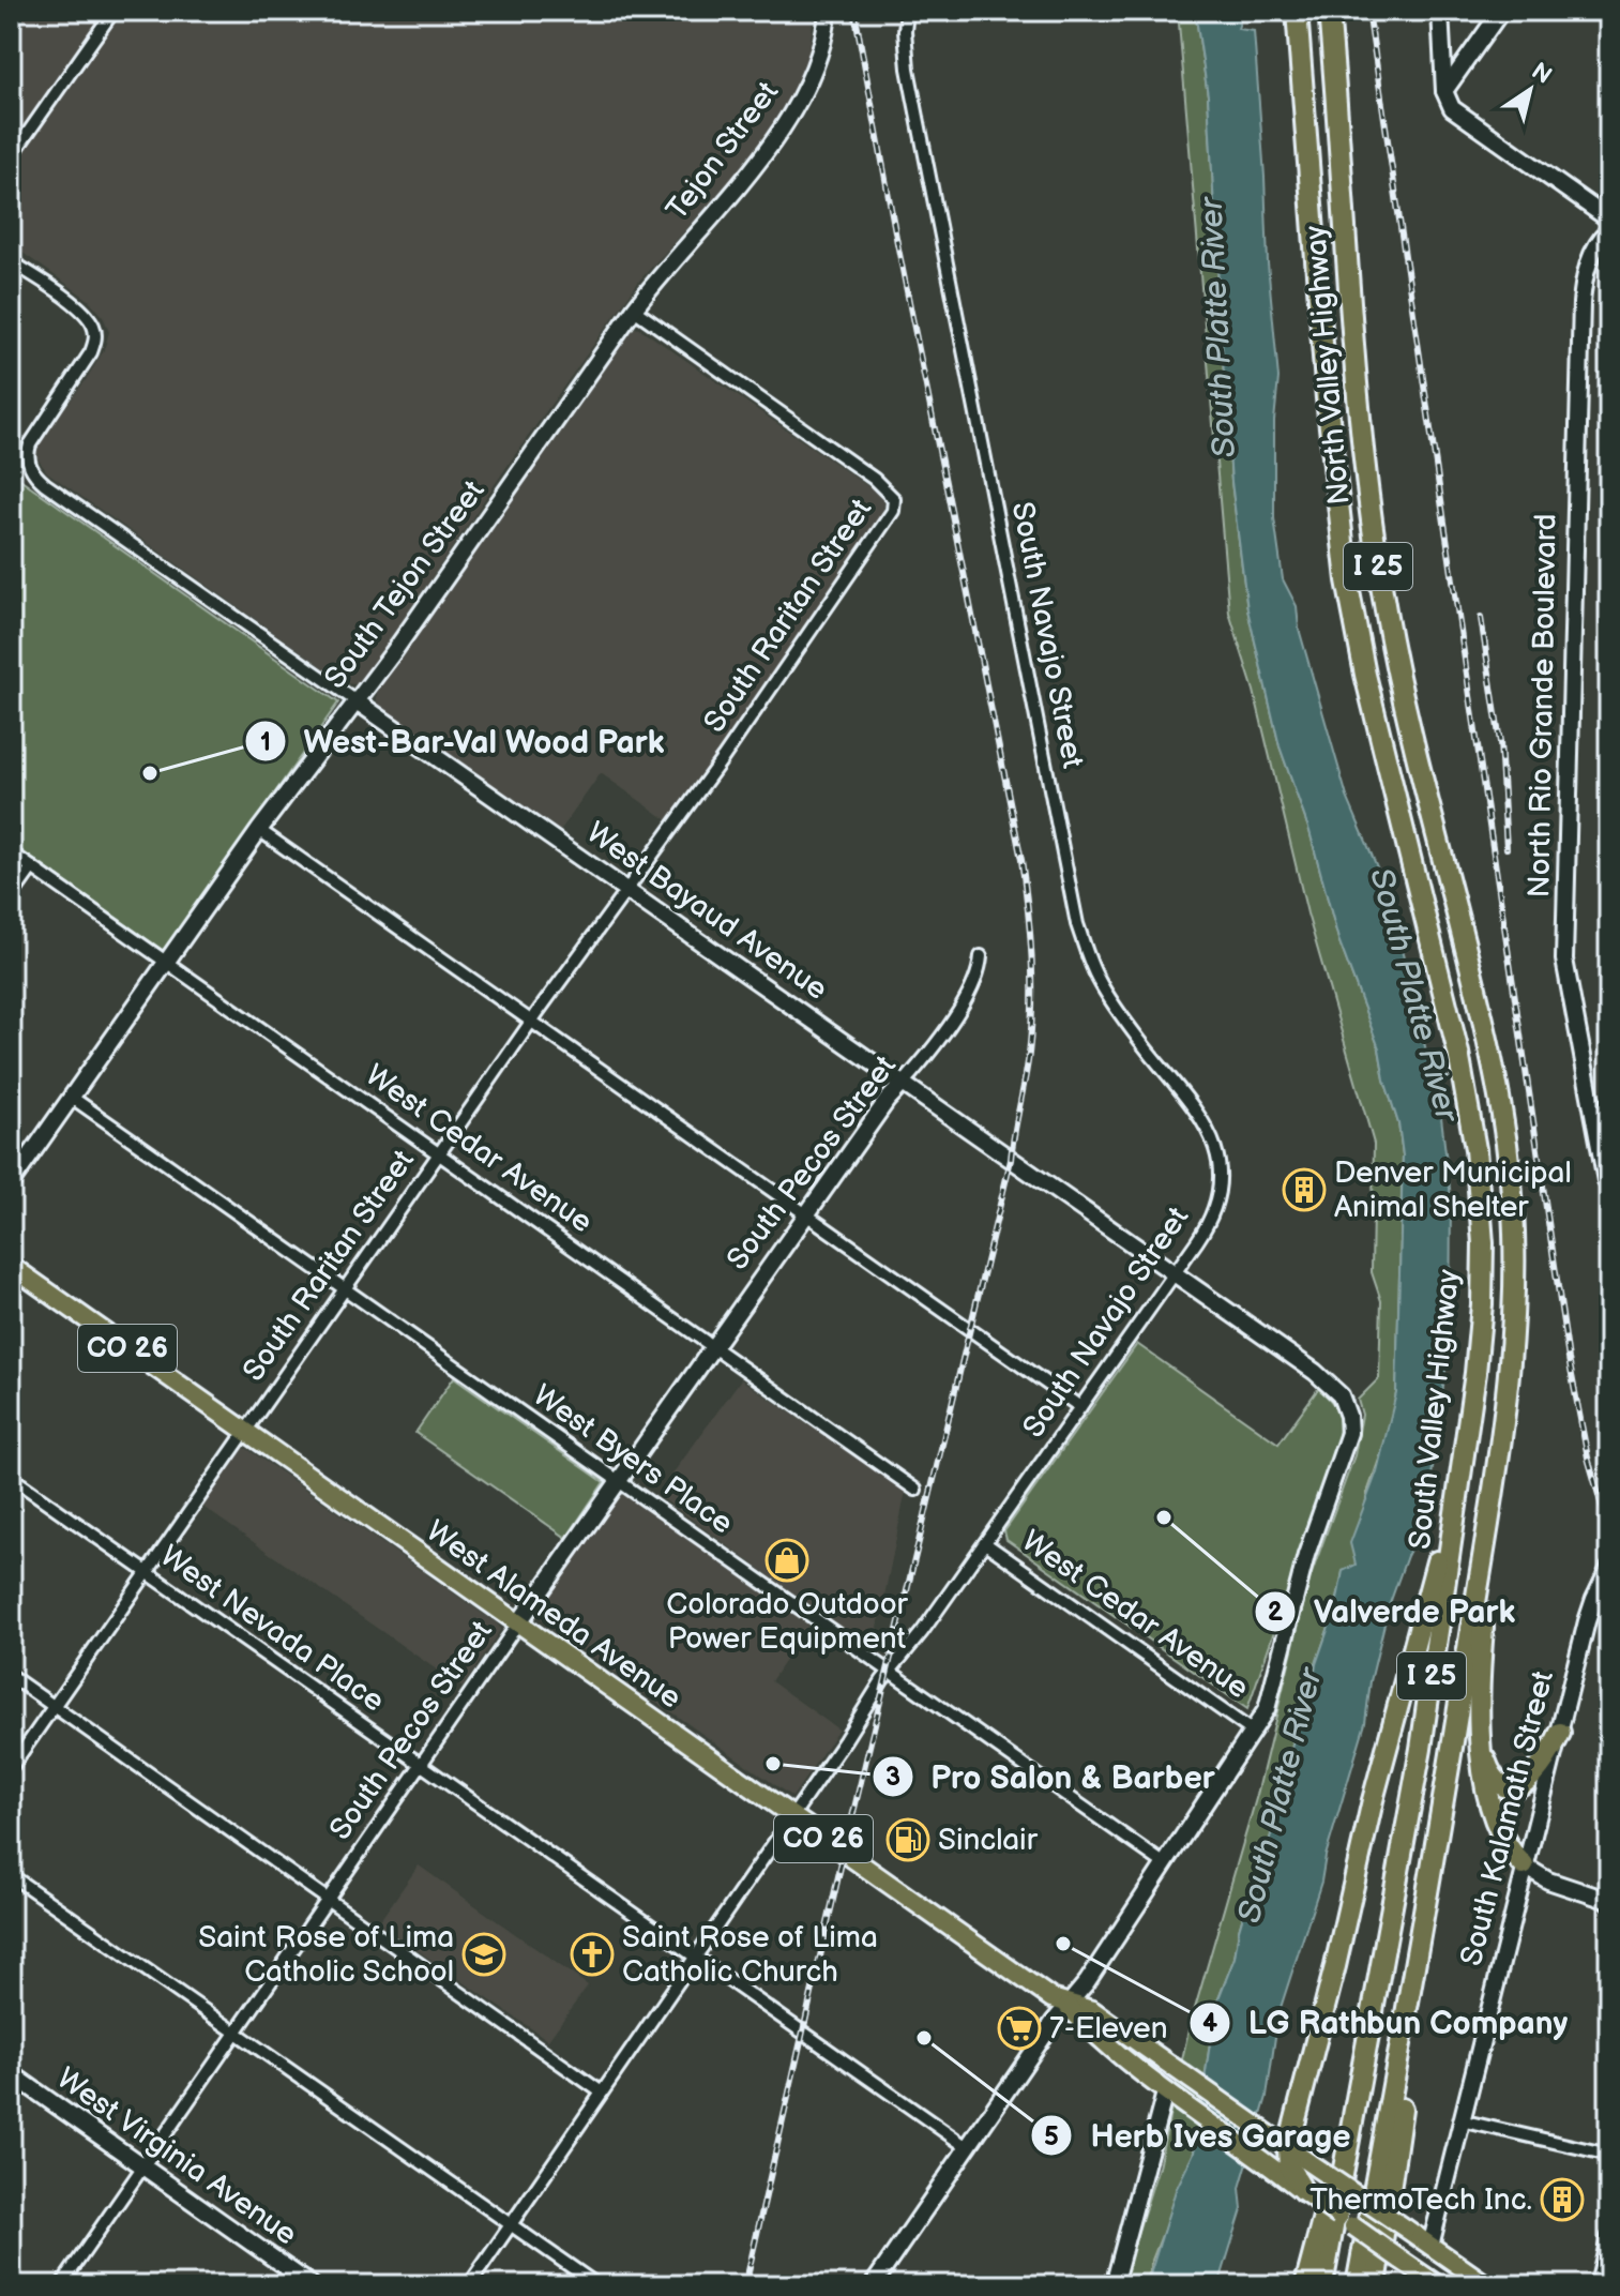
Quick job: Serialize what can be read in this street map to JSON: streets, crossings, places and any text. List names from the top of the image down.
{
  "streets": {
    "highway": ["North Valley Highway", "I 25", "South Valley Highway"],
    "main road": ["CO 26", "West Alameda Avenue", "South Kalamath Street"],
    "street": [
      "Tejon Street",
      "South Tejon Street",
      "South Raritan Street",
      "South Navajo Street",
      "North Rio Grande Boulevard",
      "West Bayaud Avenue",
      "West Cedar Avenue",
      "South Pecos Street",
      "West Byers Place",
      "West Nevada Place",
      "West Virginia Avenue"
    ]
  },
  "crossings": [
    ["Tejon Street", "South Tejon Street"],
    ["Tejon Street", "South Raritan Street"],
    ["North Valley Highway", "I 25"],
    ["North Valley Highway", "South Valley Highway"],
    ["South Tejon Street", "South Raritan Street"],
    ["South Tejon Street", "West Bayaud Avenue"],
    ["South Tejon Street", "West Cedar Avenue"],
    ["South Tejon Street", "West Byers Place"],
    ["South Raritan Street", "West Bayaud Avenue"],
    ["South Raritan Street", "West Cedar Avenue"],
    ["South Raritan Street", "West Byers Place"],
    ["South Raritan Street", "West Alameda Avenue"],
    ["South Raritan Street", "West Nevada Place"],
    ["South Navajo Street", "West Bayaud Avenue"],
    ["South Navajo Street", "West Cedar Avenue"],
    ["South Navajo Street", "West Byers Place"],
    ["South Navajo Street", "West Alameda Avenue"],
    ["South Navajo Street", "West Nevada Place"],
    ["West Bayaud Avenue", "West Cedar Avenue"],
    ["West Bayaud Avenue", "South Pecos Street"],
    ["West Cedar Avenue", "South Pecos Street"],
    ["South Pecos Street", "West Byers Place"],
    ["South Pecos Street", "West Alameda Avenue"],
    ["South Pecos Street", "West Nevada Place"],
    ["South Pecos Street", "West Virginia Avenue"],
    ["West Alameda Avenue", "South Kalamath Street"]
  ],
  "water": ["South Platte River"],
  "places": {
    "other": [
      "West-Bar-Val Wood Park",
      "Valverde Park",
      "Pro Salon & Barber",
      "LG Rathbun Company",
      "Herb Ives Garage"
    ],
    "building": ["Denver Municipal Animal Shelter", "ThermoTech Inc."],
    "shop": ["Colorado Outdoor Power Equipment"],
    "fuel station": ["Sinclair"],
    "school or university": ["Saint Rose of Lima Catholic School"],
    "church": ["Saint Rose of Lima Catholic Church"],
    "supermarket": ["7-Eleven"]
  },
  "north": "top right"
}
